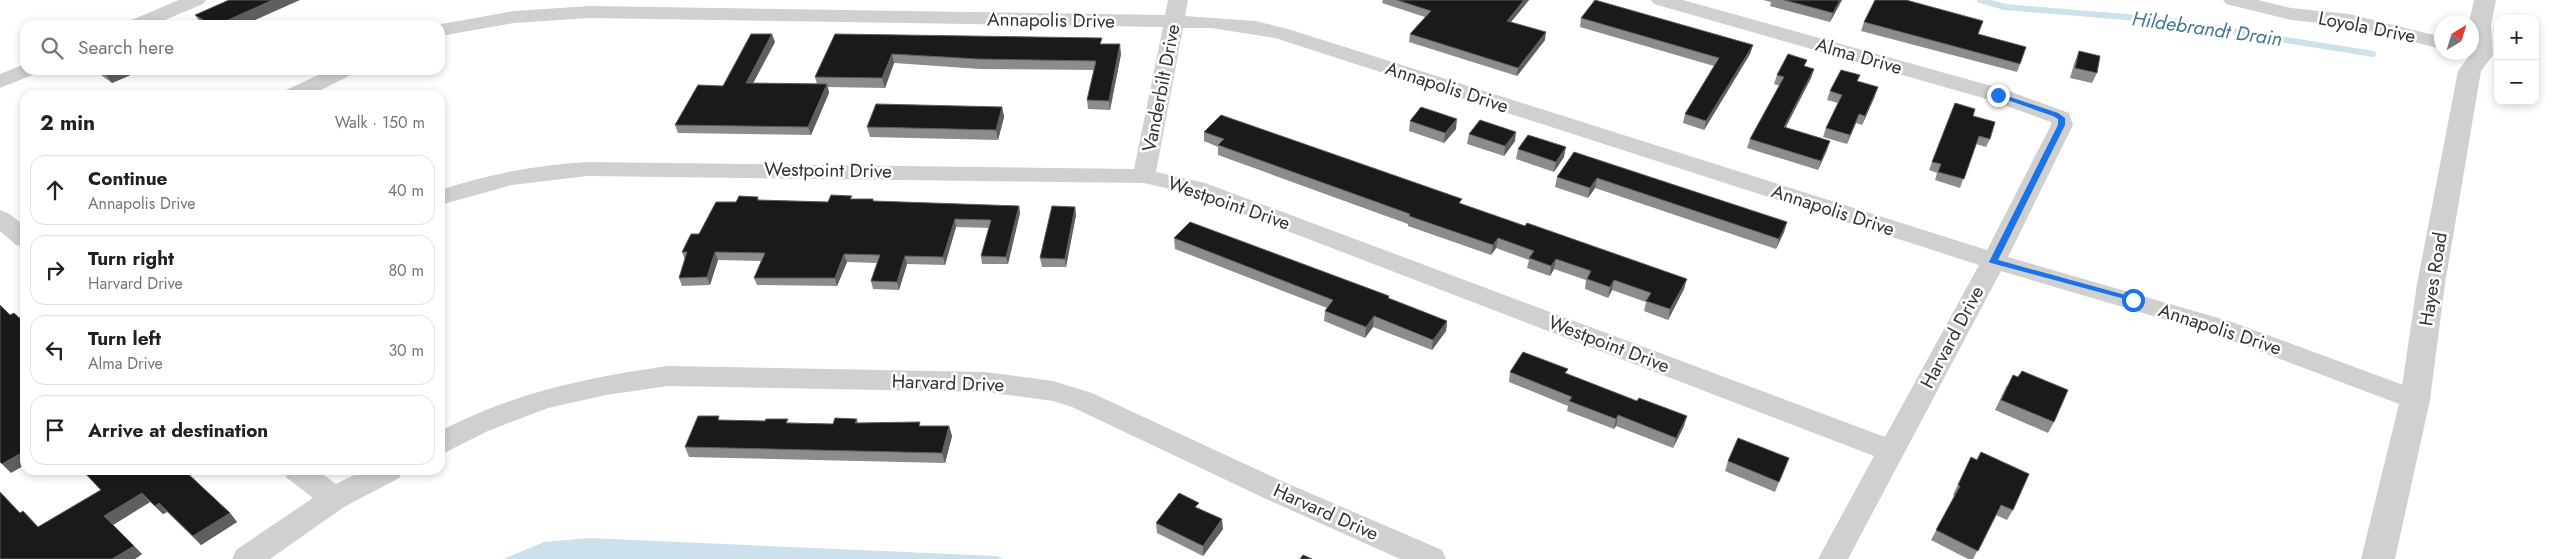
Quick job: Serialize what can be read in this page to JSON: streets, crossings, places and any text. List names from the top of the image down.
{
  "streets": {
    "street": [
      "Annapolis Drive",
      "Loyola Drive",
      "Alma Drive",
      "Vanderbilt Drive",
      "Westpoint Drive",
      "Hayes Road",
      "Harvard Drive"
    ]
  },
  "crossings": [
    ["Annapolis Drive", "Vanderbilt Drive"],
    ["Annapolis Drive", "Hayes Road"],
    ["Annapolis Drive", "Harvard Drive"],
    ["Alma Drive", "Harvard Drive"],
    ["Vanderbilt Drive", "Westpoint Drive"],
    ["Westpoint Drive", "Harvard Drive"]
  ],
  "water": ["Hildebrandt Drain"],
  "north": "top right",
  "page": {
    "map_buttons": ["+", "−"],
    "search": "Search here",
    "heading": ["2 min", "Walk · 150 m"],
    "list": [
      ["Continue", "Annapolis Drive", "40 m"],
      ["Turn right", "Harvard Drive", "80 m"],
      ["Turn left", "Alma Drive", "30 m"],
      "Arrive at destination"
    ]
  }
}
